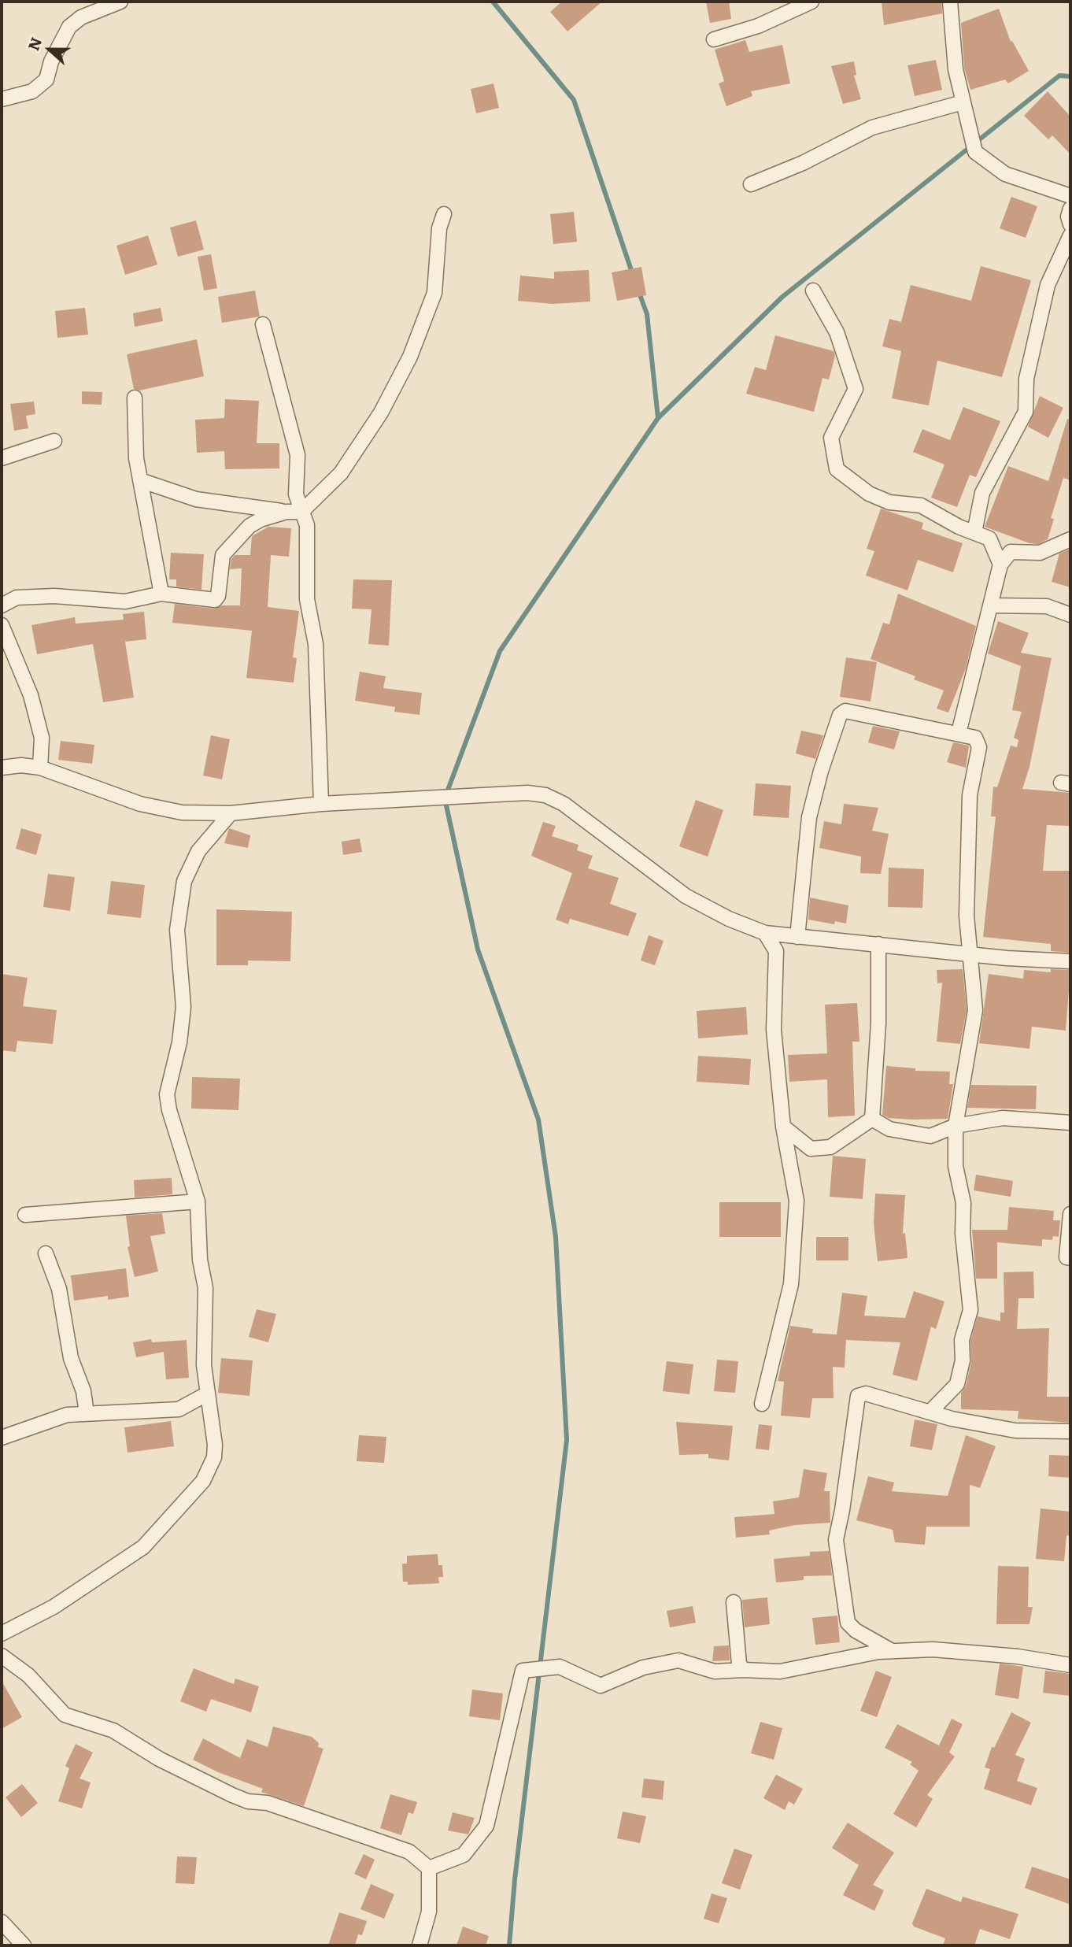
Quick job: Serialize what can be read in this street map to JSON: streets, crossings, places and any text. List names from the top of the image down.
{
  "north": "left"
}
